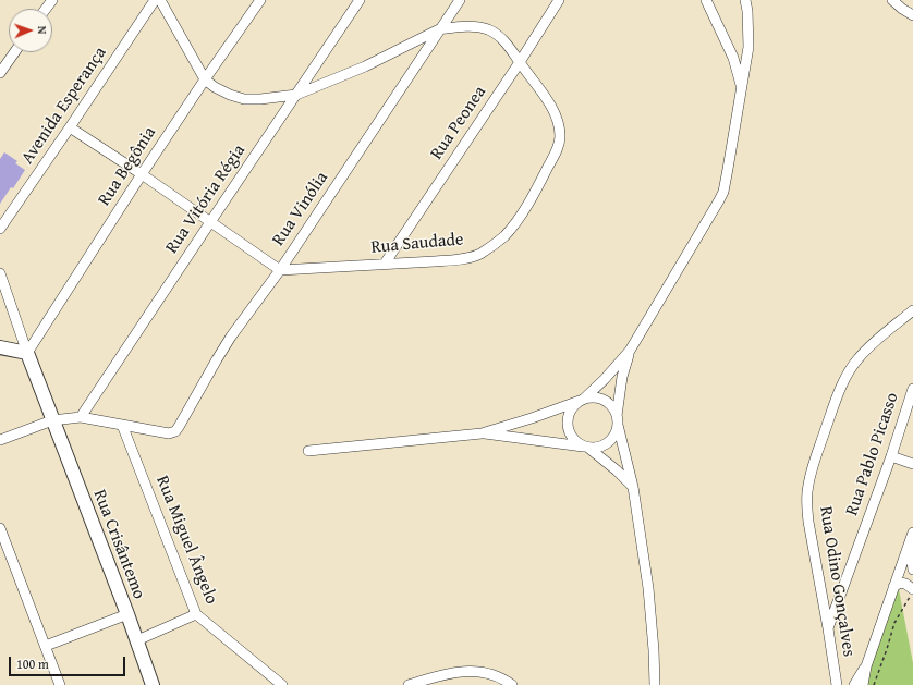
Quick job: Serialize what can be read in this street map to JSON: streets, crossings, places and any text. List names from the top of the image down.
{
  "streets": {
    "main road": ["Rua Crisântemo"],
    "street": [
      "Avenida Esperança",
      "Rua Peonea",
      "Rua Begônia",
      "Rua Vitória Régia",
      "Rua Vinólia",
      "Rua Saudade",
      "Rua Pablo Picasso",
      "Rua Miguel Ângelo",
      "Rua Odino Gonçalves"
    ]
  },
  "crossings": [
    ["Rua Peonea", "Rua Saudade"],
    ["Rua Begônia", "Rua Saudade"],
    ["Rua Begônia", "Rua Crisântemo"],
    ["Rua Vitória Régia", "Rua Saudade"],
    ["Rua Vinólia", "Rua Saudade"],
    ["Rua Vinólia", "Rua Miguel Ângelo"],
    ["Rua Pablo Picasso", "Rua Odino Gonçalves"]
  ],
  "scale_bar": "100 m",
  "north": "right"
}
